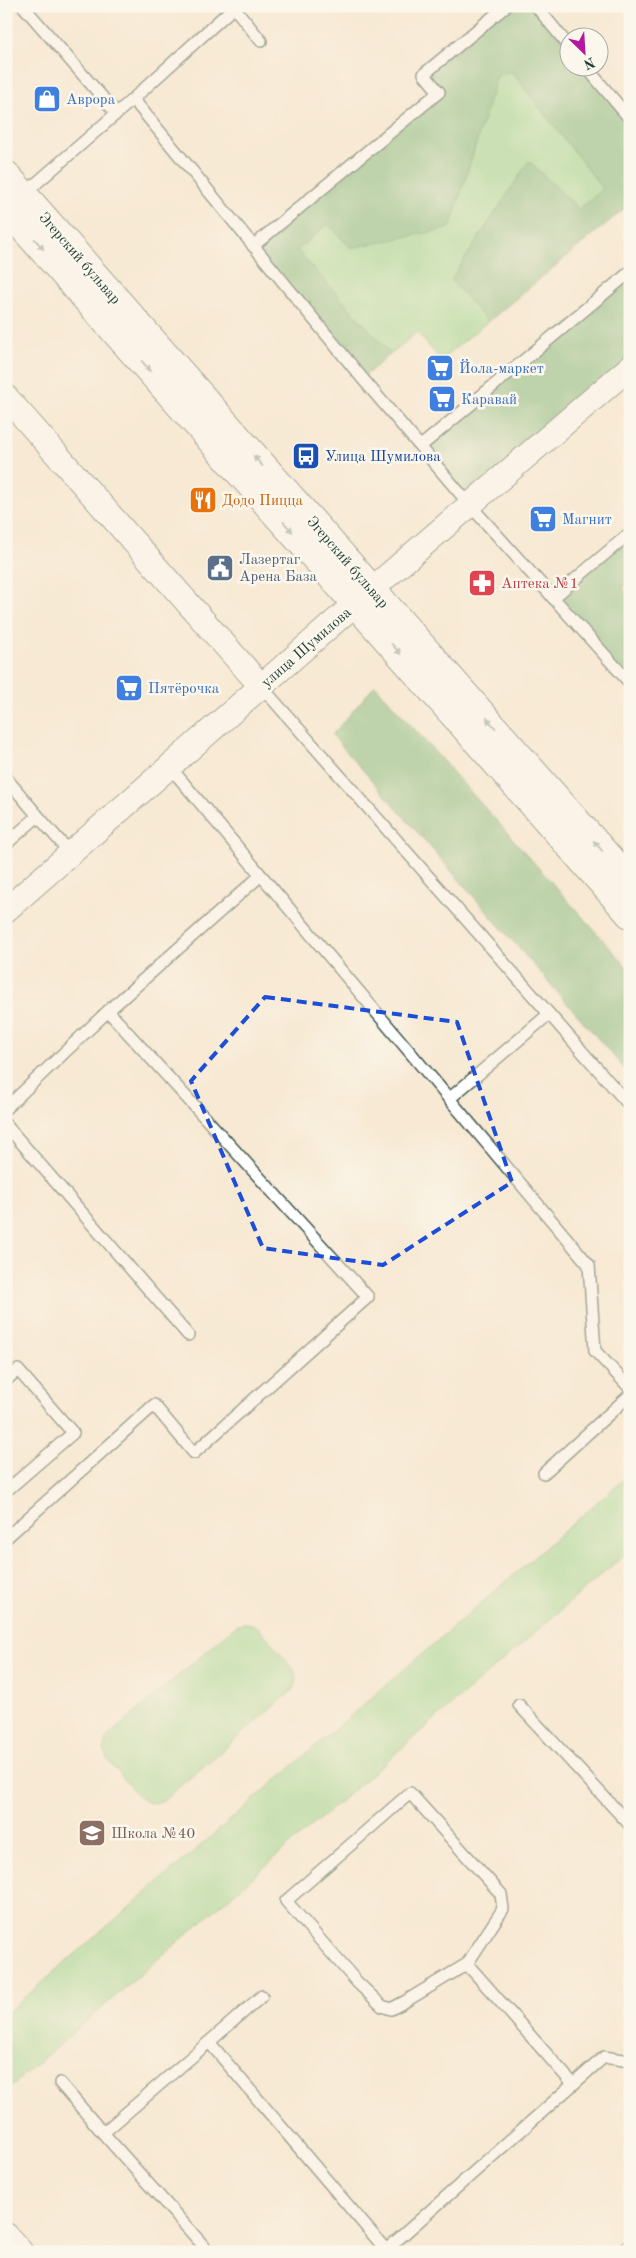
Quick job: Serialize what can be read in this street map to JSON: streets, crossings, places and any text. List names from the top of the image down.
{
  "streets": {
    "main road": ["Эгерский бульвар"],
    "street": ["улица Шумилова"]
  },
  "crossings": [
    ["Эгерский бульвар", "улица Шумилова"]
  ],
  "places": {
    "shop": ["Аврора"],
    "supermarket": [
      "Йола-маркет",
      "Каравай",
      "Магнит",
      "Пятёрочка"
    ],
    "bus stop": ["Улица Шумилова"],
    "restaurant": ["Додо Пицца"],
    "public building": ["Лазертаг Арена База"],
    "pharmacy": ["Аптека №1"],
    "school or university": ["Школа №40"]
  },
  "north": "bottom right"
}
